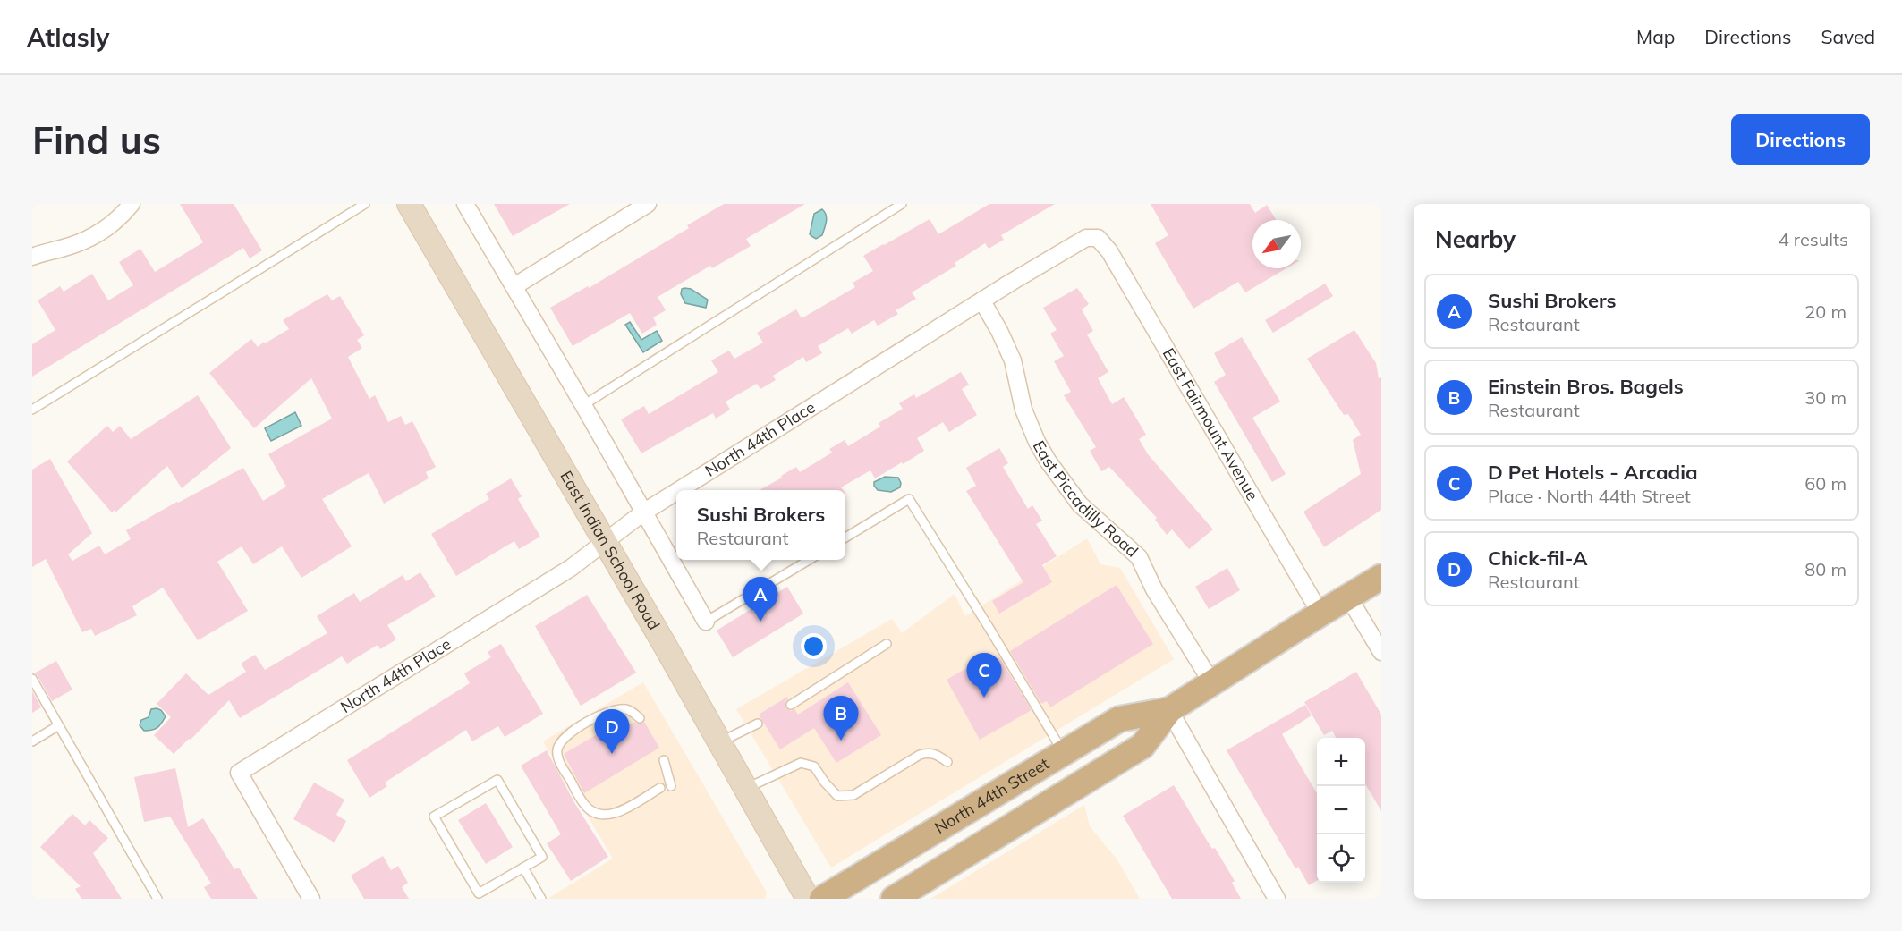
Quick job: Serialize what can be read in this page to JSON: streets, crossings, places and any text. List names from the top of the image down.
{
  "streets": {
    "main road": ["East Indian School Road", "North 44th Street"],
    "street": ["East Fairmount Avenue", "North 44th Place", "East Piccadilly Road"]
  },
  "crossings": [
    ["East Fairmount Avenue", "North 44th Place"],
    ["East Fairmount Avenue", "North 44th Street"],
    ["North 44th Place", "East Piccadilly Road"],
    ["North 44th Place", "East Indian School Road"],
    ["East Piccadilly Road", "North 44th Street"]
  ],
  "north": "bottom left",
  "page": {
    "header": "Atlasly",
    "nav": ["Map", "Directions", "Saved"],
    "buttons": "Directions",
    "title": "Find us",
    "heading": ["Nearby", "4 results"],
    "list": [
      {
        "mark": "A",
        "name": "Sushi Brokers",
        "note": "Restaurant",
        "value": "20 m"
      },
      {
        "mark": "B",
        "name": "Einstein Bros. Bagels",
        "note": "Restaurant",
        "value": "30 m"
      },
      {
        "mark": "C",
        "name": "D Pet Hotels - Arcadia",
        "note": "Place · North 44th Street",
        "value": "60 m"
      },
      {
        "mark": "D",
        "name": "Chick-fil-A",
        "note": "Restaurant",
        "value": "80 m"
      }
    ],
    "popup": ["Sushi Brokers", "Restaurant"],
    "pins": [
      "A",
      "C",
      "B",
      "D"
    ],
    "map_buttons": ["+", "−"]
  }
}
